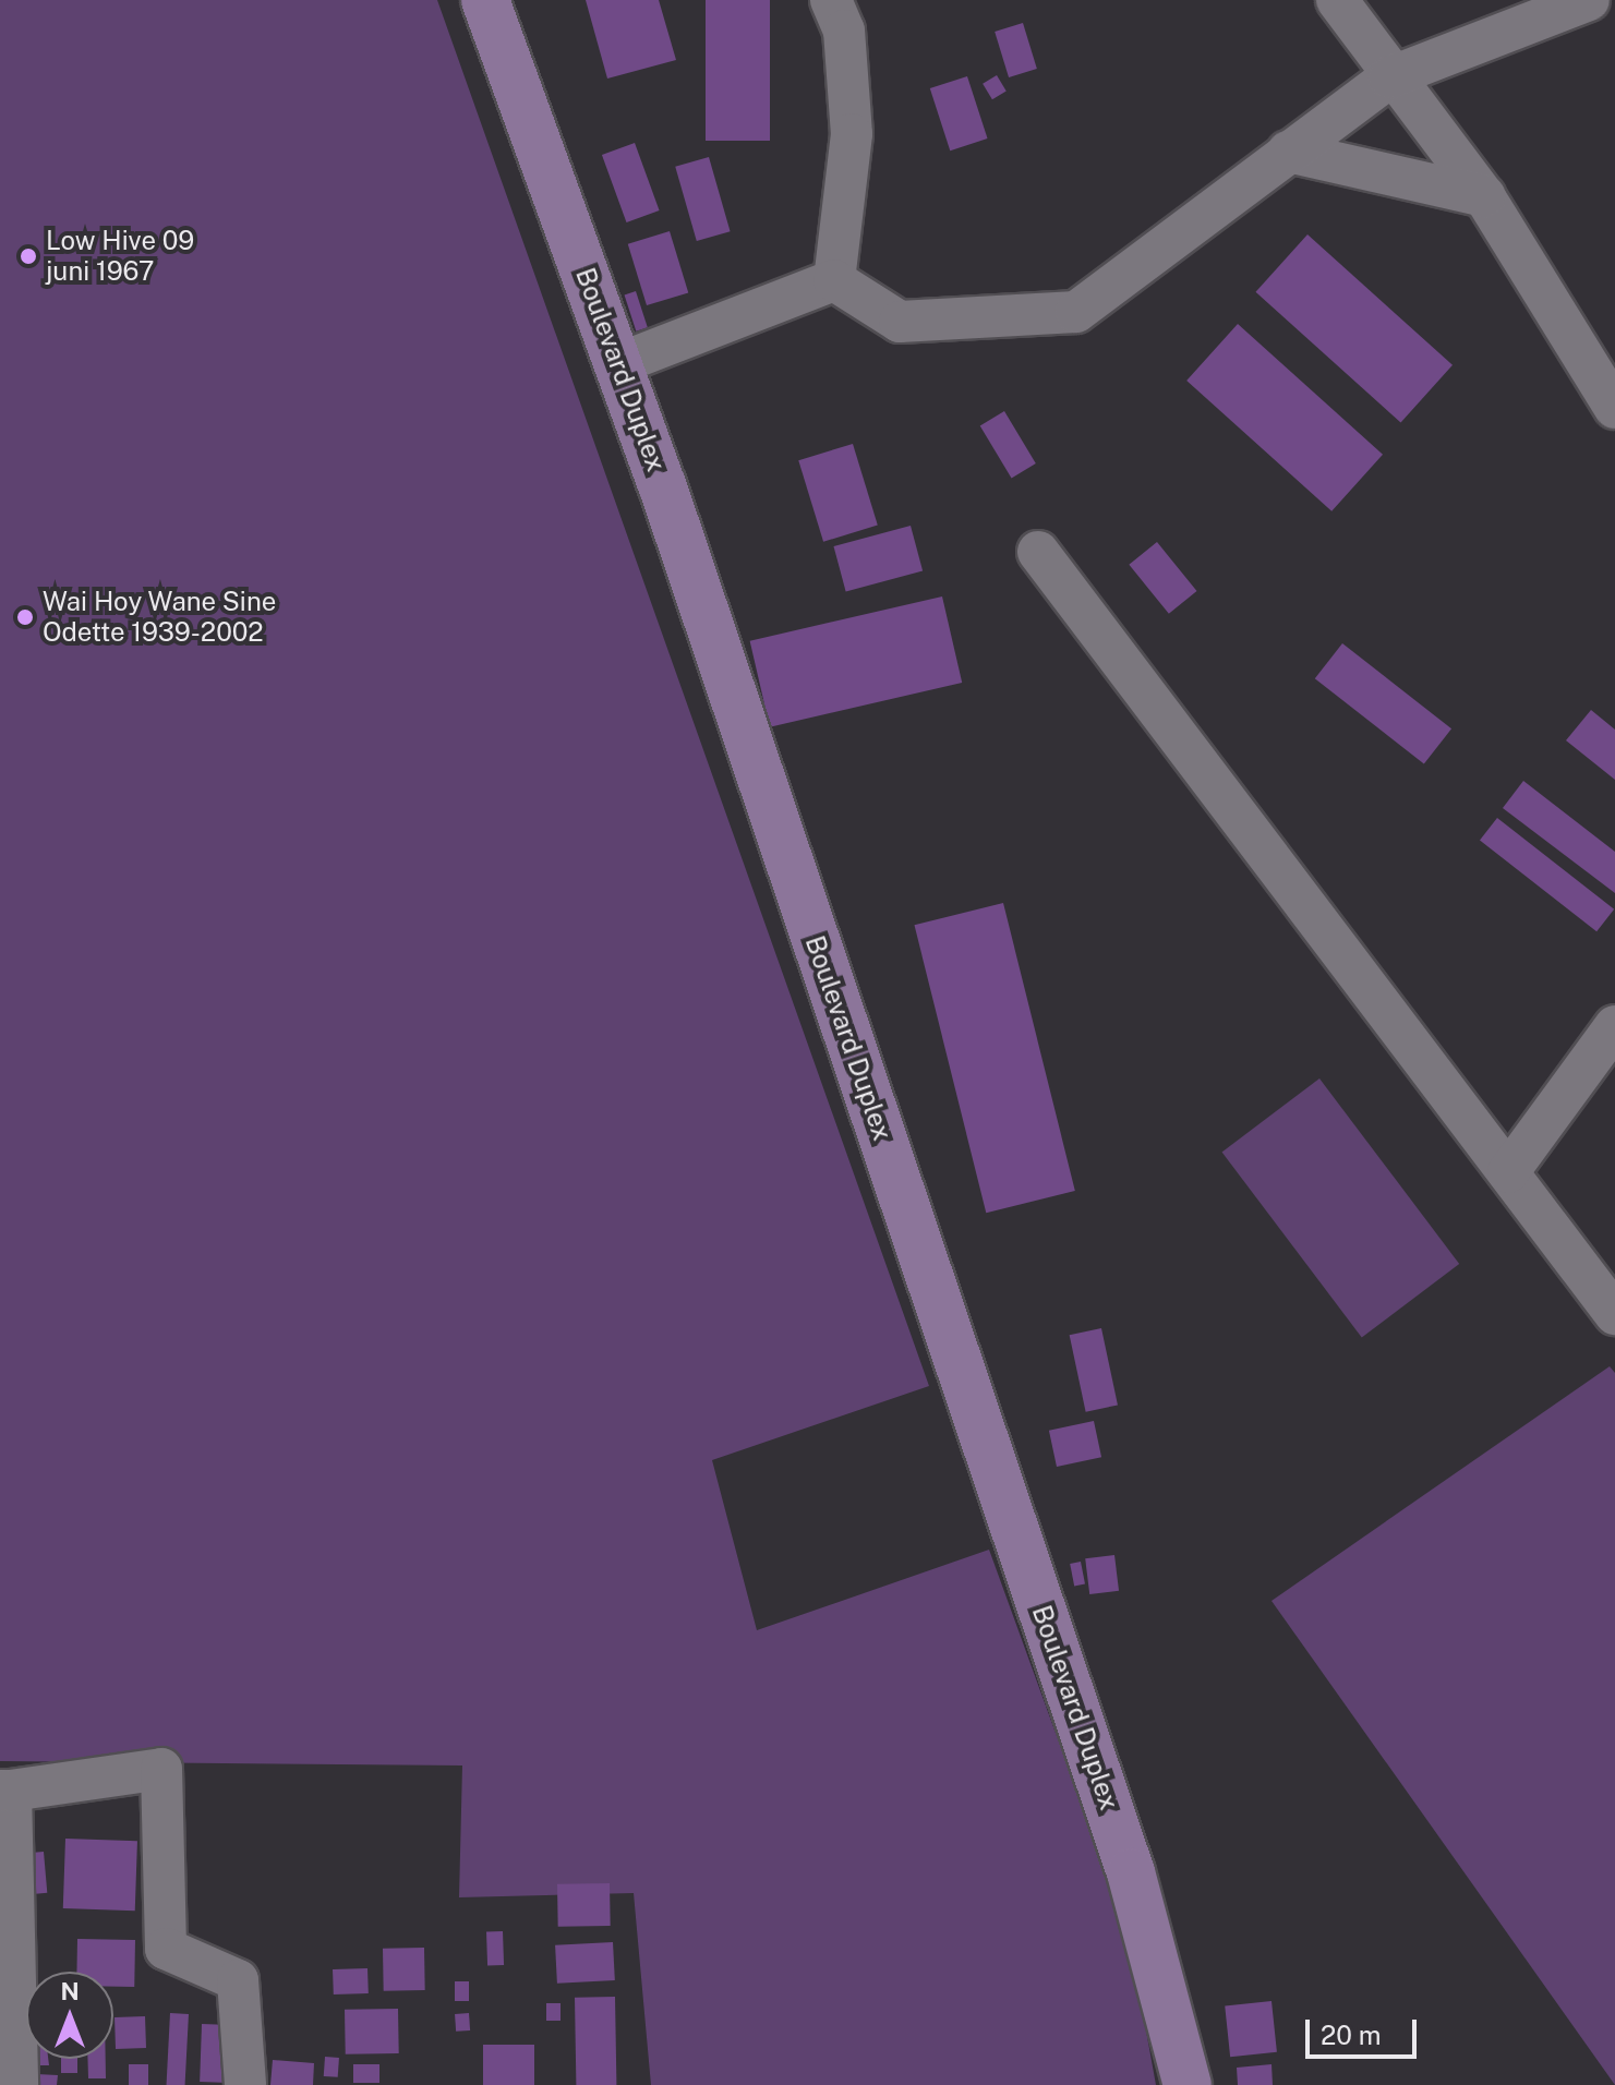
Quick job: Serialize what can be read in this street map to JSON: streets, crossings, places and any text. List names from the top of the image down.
{
  "streets": {
    "main road": ["Boulevard Duplex"]
  },
  "places": ["Low Hive 09 juni 1967", "Wai Hoy Wane Sine Odette 1939-2002"],
  "scale_bar": "20 m",
  "north": "top"
}
